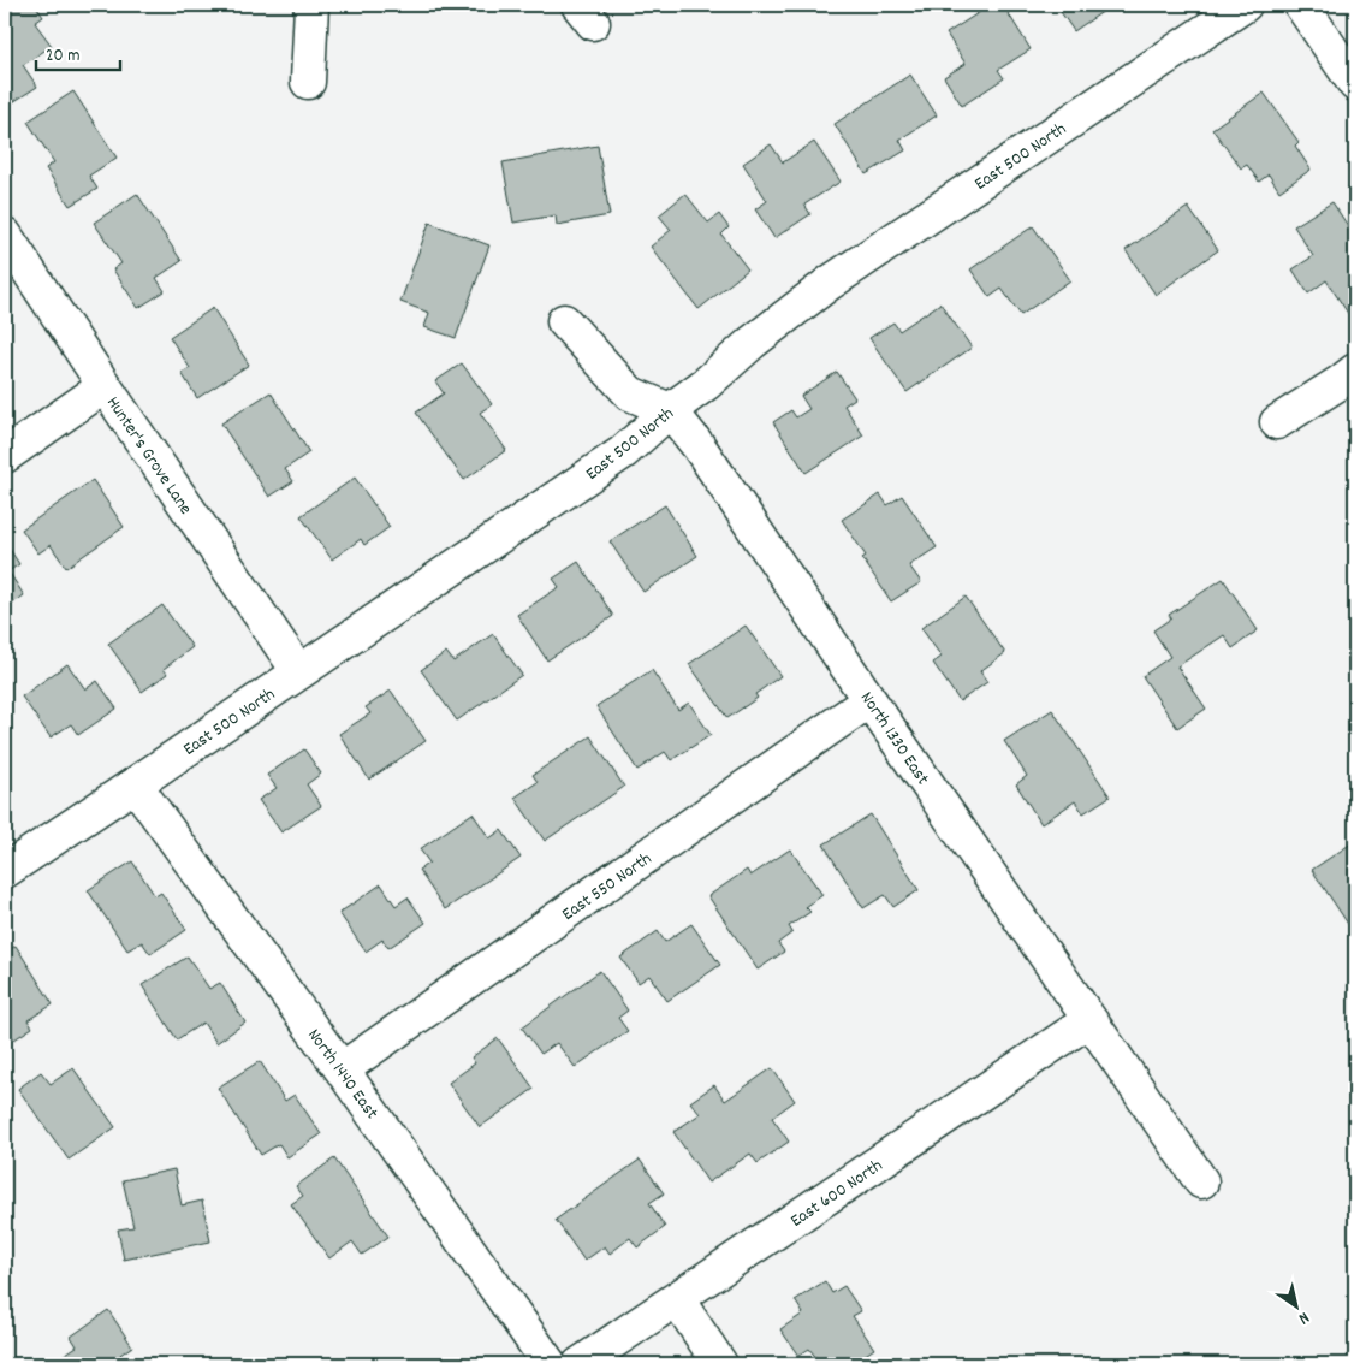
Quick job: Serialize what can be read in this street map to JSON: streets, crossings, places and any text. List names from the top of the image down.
{
  "streets": {
    "street": [
      "East 500 North",
      "Hunter's Grove Lane",
      "North 1330 East",
      "East 550 North",
      "North 1440 East",
      "East 600 North"
    ]
  },
  "crossings": [
    ["East 500 North", "Hunter's Grove Lane"],
    ["East 500 North", "North 1330 East"],
    ["East 500 North", "North 1440 East"],
    ["North 1330 East", "East 550 North"],
    ["North 1330 East", "East 600 North"],
    ["East 550 North", "North 1440 East"]
  ],
  "scale_bar": "20 m",
  "north": "bottom right"
}
